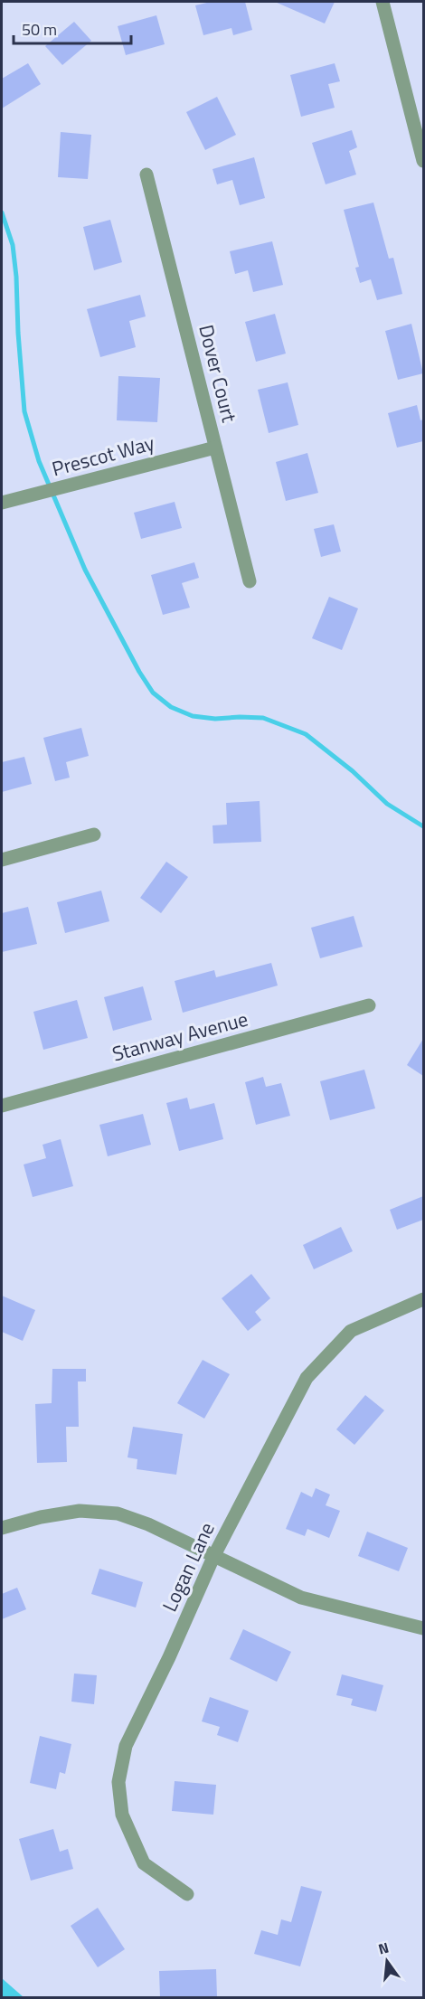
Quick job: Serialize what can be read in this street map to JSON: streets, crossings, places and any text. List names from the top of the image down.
{
  "streets": {
    "street": [
      "Dover Court",
      "Prescot Way",
      "Stanway Avenue",
      "Logan Lane"
    ]
  },
  "crossings": [
    ["Dover Court", "Prescot Way"]
  ],
  "scale_bar": "50 m",
  "north": "top"
}
